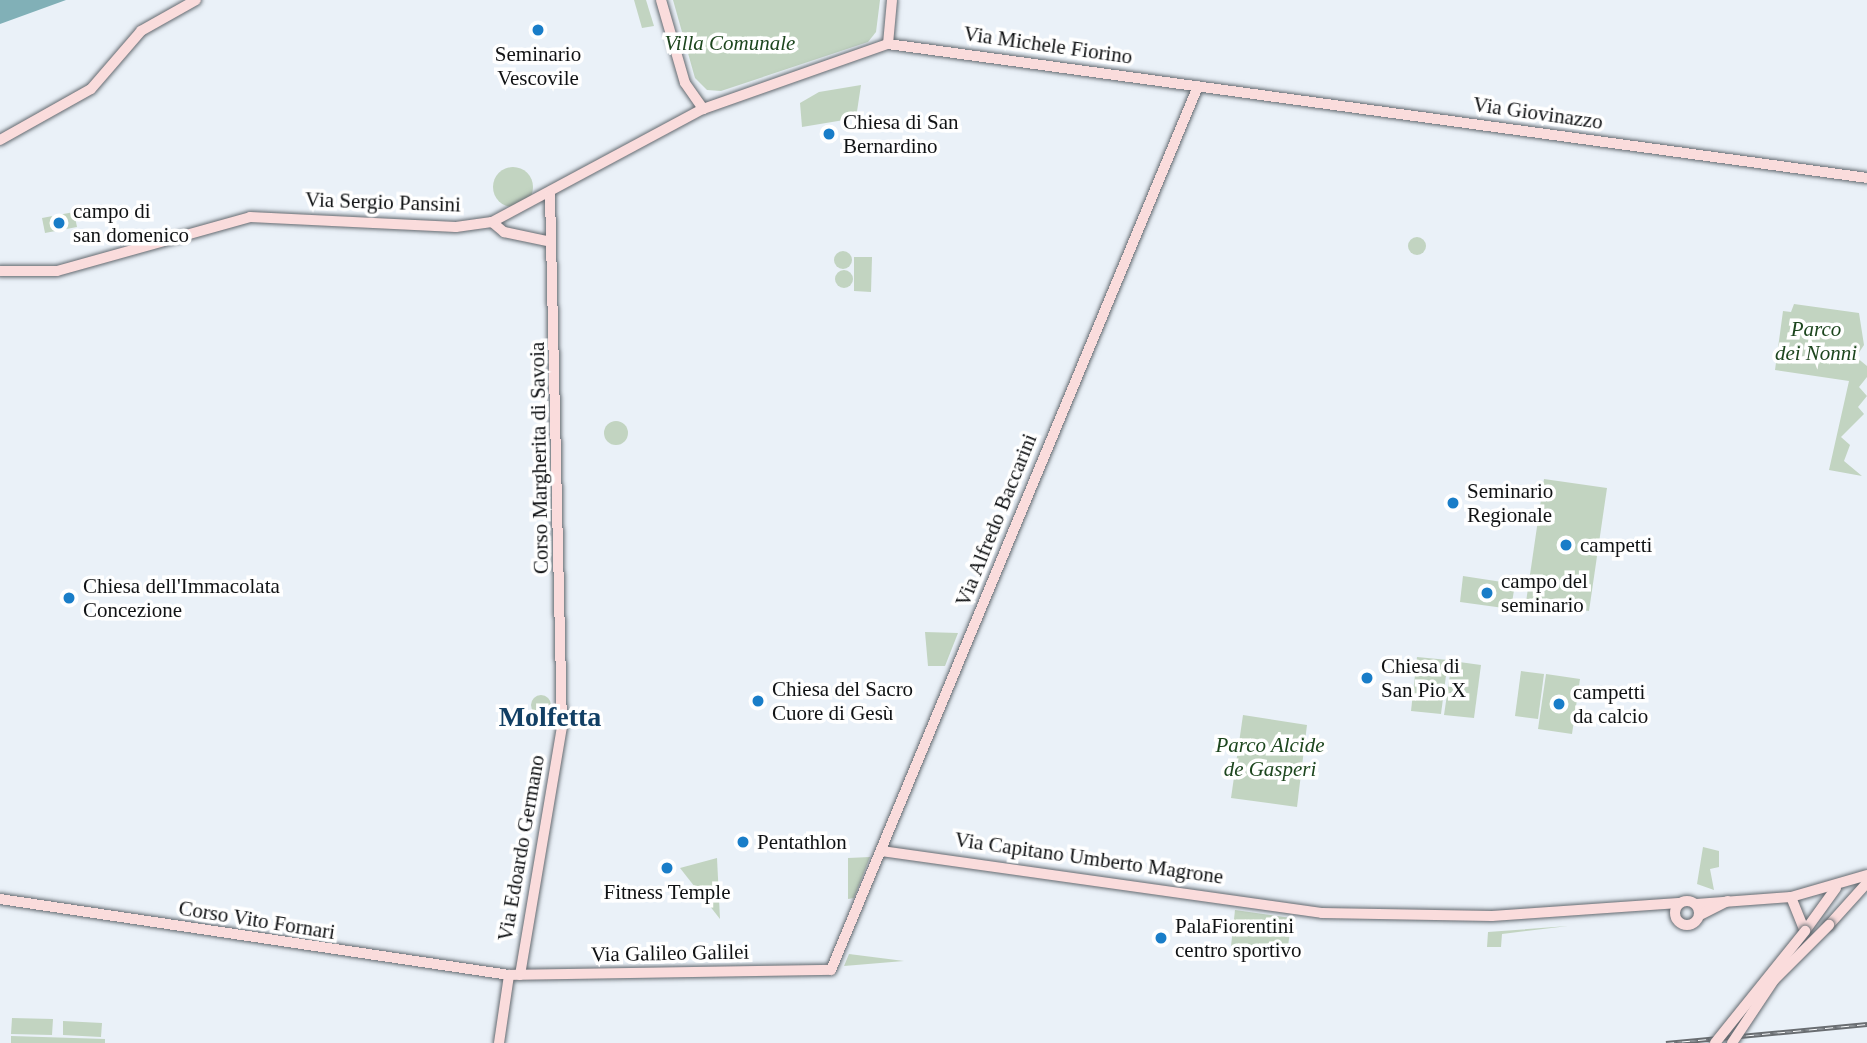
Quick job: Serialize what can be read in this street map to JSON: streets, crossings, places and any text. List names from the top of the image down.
{
  "streets": {
    "street": [
      "Via Michele Fiorino",
      "Via Giovinazzo",
      "Via Sergio Pansini",
      "Corso Margherita di Savoia",
      "Via Alfredo Baccarini",
      "Via Edoardo Germano",
      "Via Capitano Umberto Magrone",
      "Corso Vito Fornari",
      "Via Galileo Galilei"
    ]
  },
  "crossings": [
    ["Via Michele Fiorino", "Via Giovinazzo"],
    ["Via Michele Fiorino", "Via Alfredo Baccarini"],
    ["Via Giovinazzo", "Via Alfredo Baccarini"],
    ["Corso Margherita di Savoia", "Via Edoardo Germano"],
    ["Via Alfredo Baccarini", "Via Capitano Umberto Magrone"],
    ["Via Alfredo Baccarini", "Via Galileo Galilei"],
    ["Via Edoardo Germano", "Corso Vito Fornari"],
    ["Via Edoardo Germano", "Via Galileo Galilei"],
    ["Corso Vito Fornari", "Via Galileo Galilei"]
  ],
  "districts": ["Molfetta"],
  "parks": ["Villa Comunale", "Parco dei Nonni", "Parco Alcide de Gasperi"],
  "places": [
    "Seminario Vescovile",
    "Chiesa di San Bernardino",
    "campo di san domenico",
    "Seminario Regionale",
    "campetti",
    "campo del seminario",
    "Chiesa dell'Immacolata Concezione",
    "Chiesa di San Pio X",
    "Chiesa del Sacro Cuore di Gesù",
    "campetti da calcio",
    "Pentathlon",
    "Fitness Temple",
    "PalaFiorentini centro sportivo"
  ]
}
